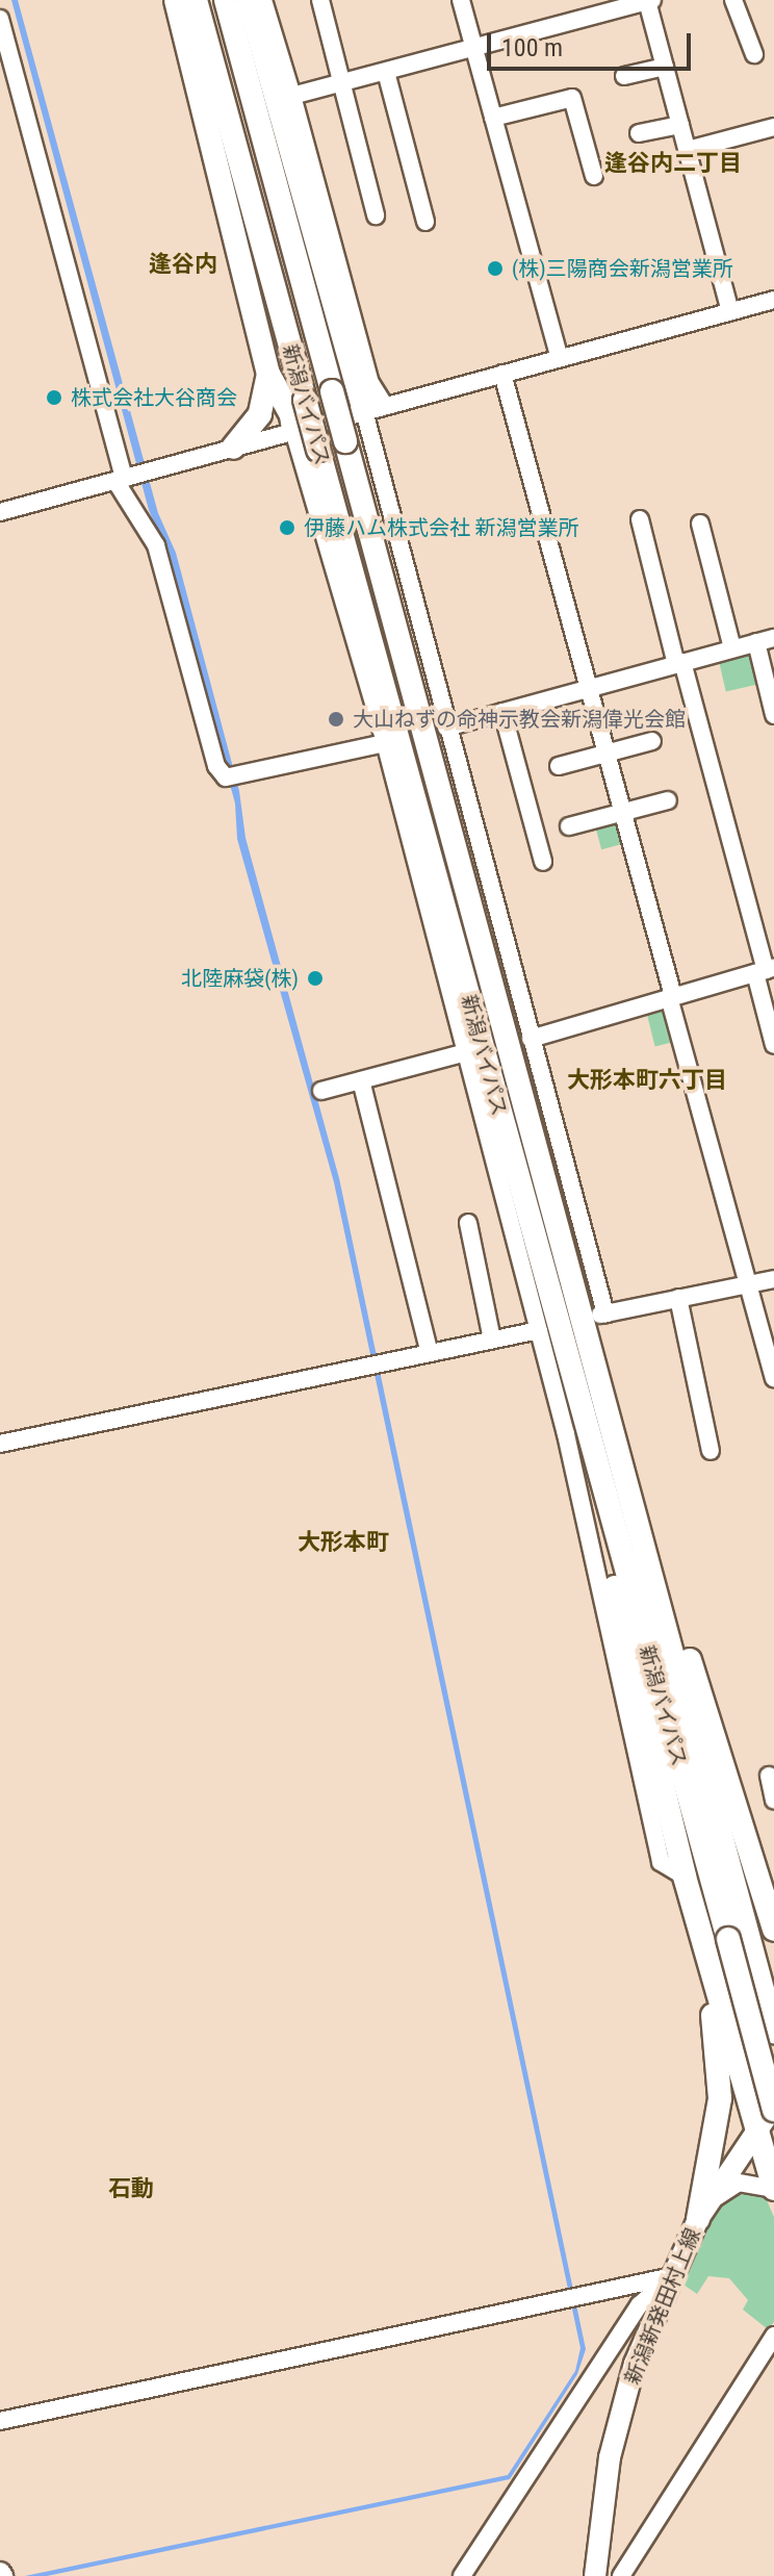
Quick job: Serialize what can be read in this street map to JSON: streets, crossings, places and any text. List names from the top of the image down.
{
  "streets": {
    "highway": ["新潟バイパス"],
    "main road": ["新潟新発田村上線"]
  },
  "crossings": [
    ["新潟バイパス", "新潟新発田村上線"]
  ],
  "districts": [
    "逢谷内二丁目",
    "逢谷内",
    "大形本町六丁目",
    "大形本町",
    "石動"
  ],
  "places": [
    "(株)三陽商会新潟営業所",
    "株式会社大谷商会",
    "伊藤ハム株式会社 新潟営業所",
    "大山ねずの命神示教会新潟偉光会館",
    "北陸麻袋(株)"
  ],
  "scale_bar": "100 m"
}
